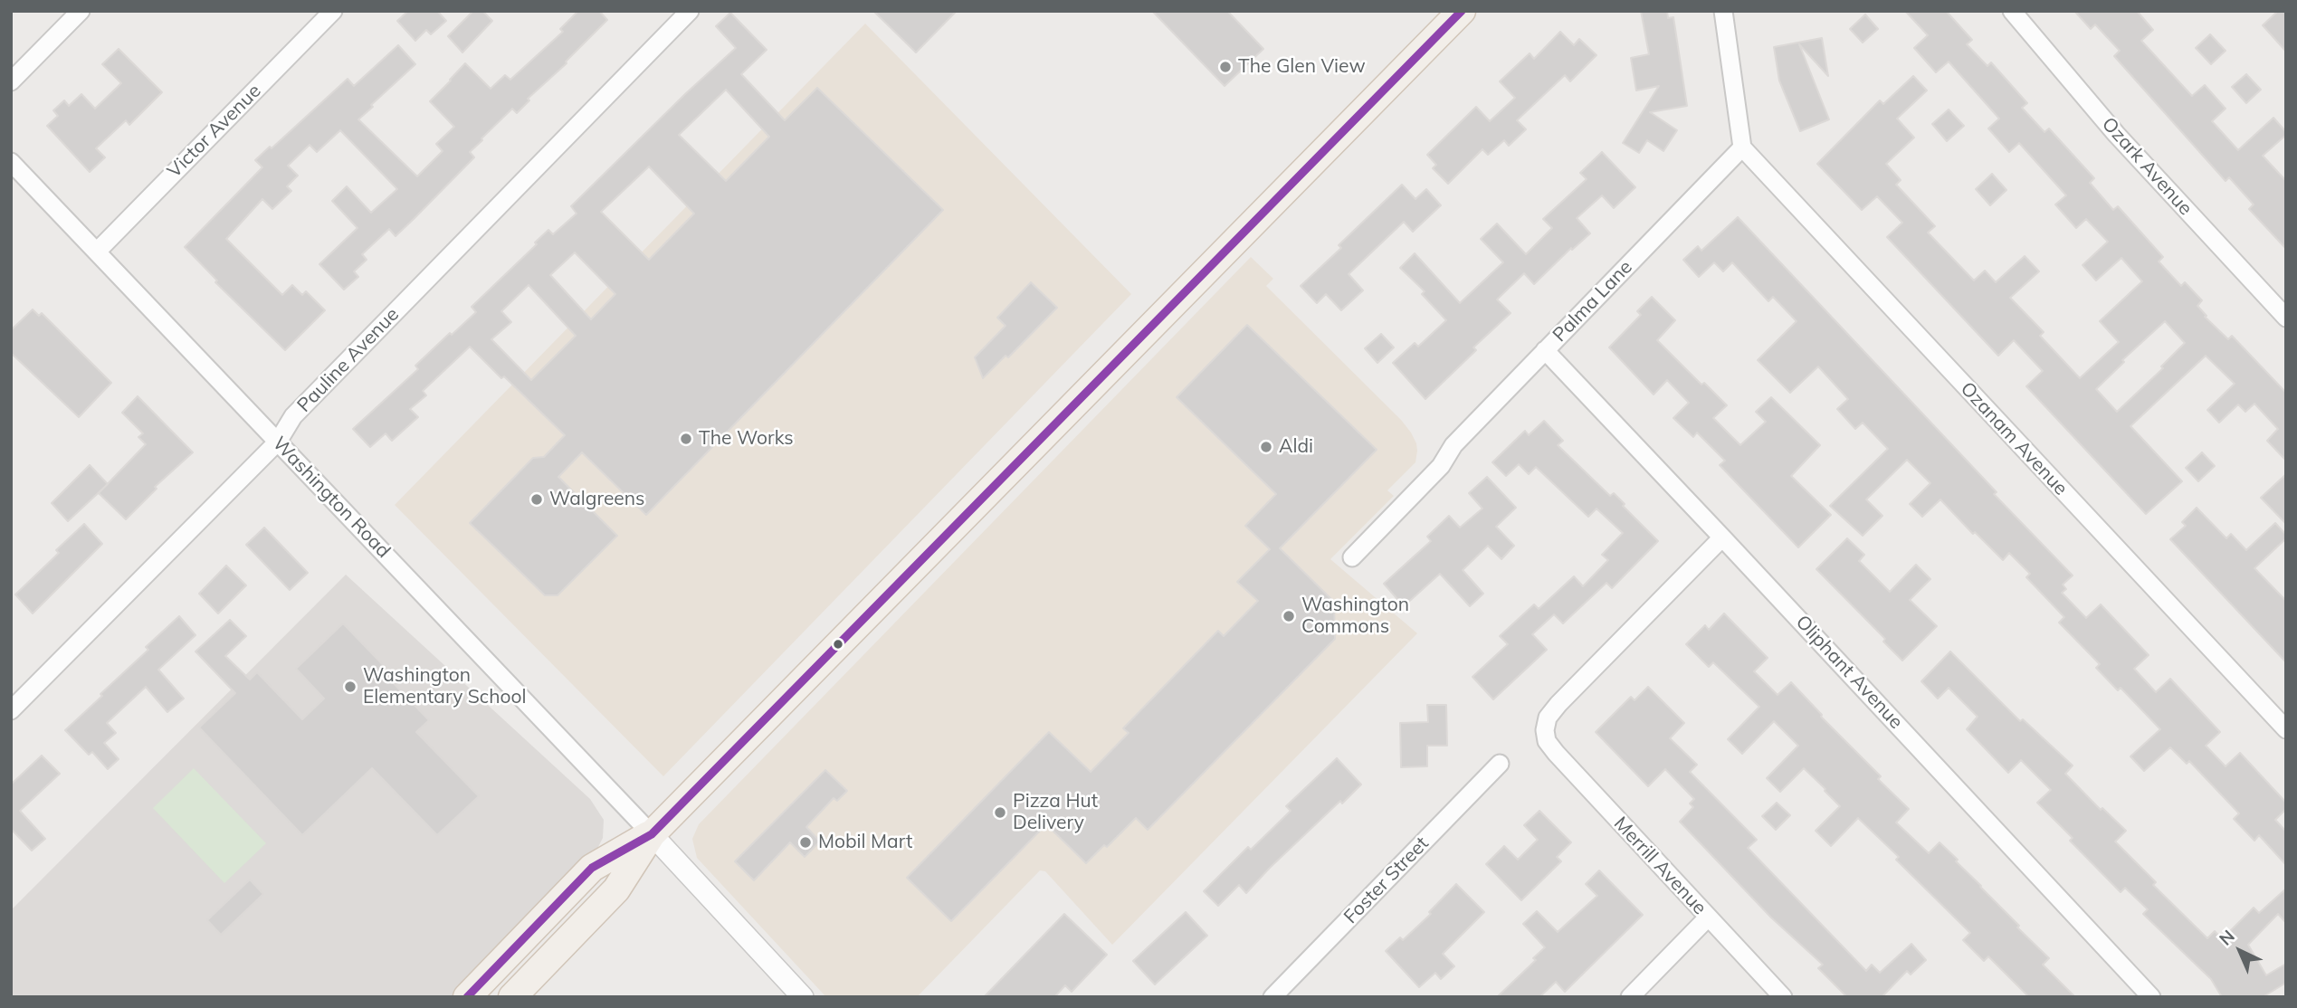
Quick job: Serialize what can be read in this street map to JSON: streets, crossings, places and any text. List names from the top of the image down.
{
  "streets": {
    "street": [
      "Victor Avenue",
      "Ozark Avenue",
      "Palma Lane",
      "Pauline Avenue",
      "Ozanam Avenue",
      "Washington Road",
      "Oliphant Avenue",
      "Merrill Avenue",
      "Foster Street"
    ]
  },
  "crossings": [
    ["Victor Avenue", "Washington Road"],
    ["Palma Lane", "Ozanam Avenue"],
    ["Palma Lane", "Oliphant Avenue"],
    ["Pauline Avenue", "Washington Road"],
    ["Oliphant Avenue", "Merrill Avenue"]
  ],
  "places": [
    "The Glen View",
    "The Works",
    "Aldi",
    "Walgreens",
    "Washington Commons",
    "Washington Elementary School",
    "Pizza Hut Delivery",
    "Mobil Mart"
  ],
  "north": "top left"
}
